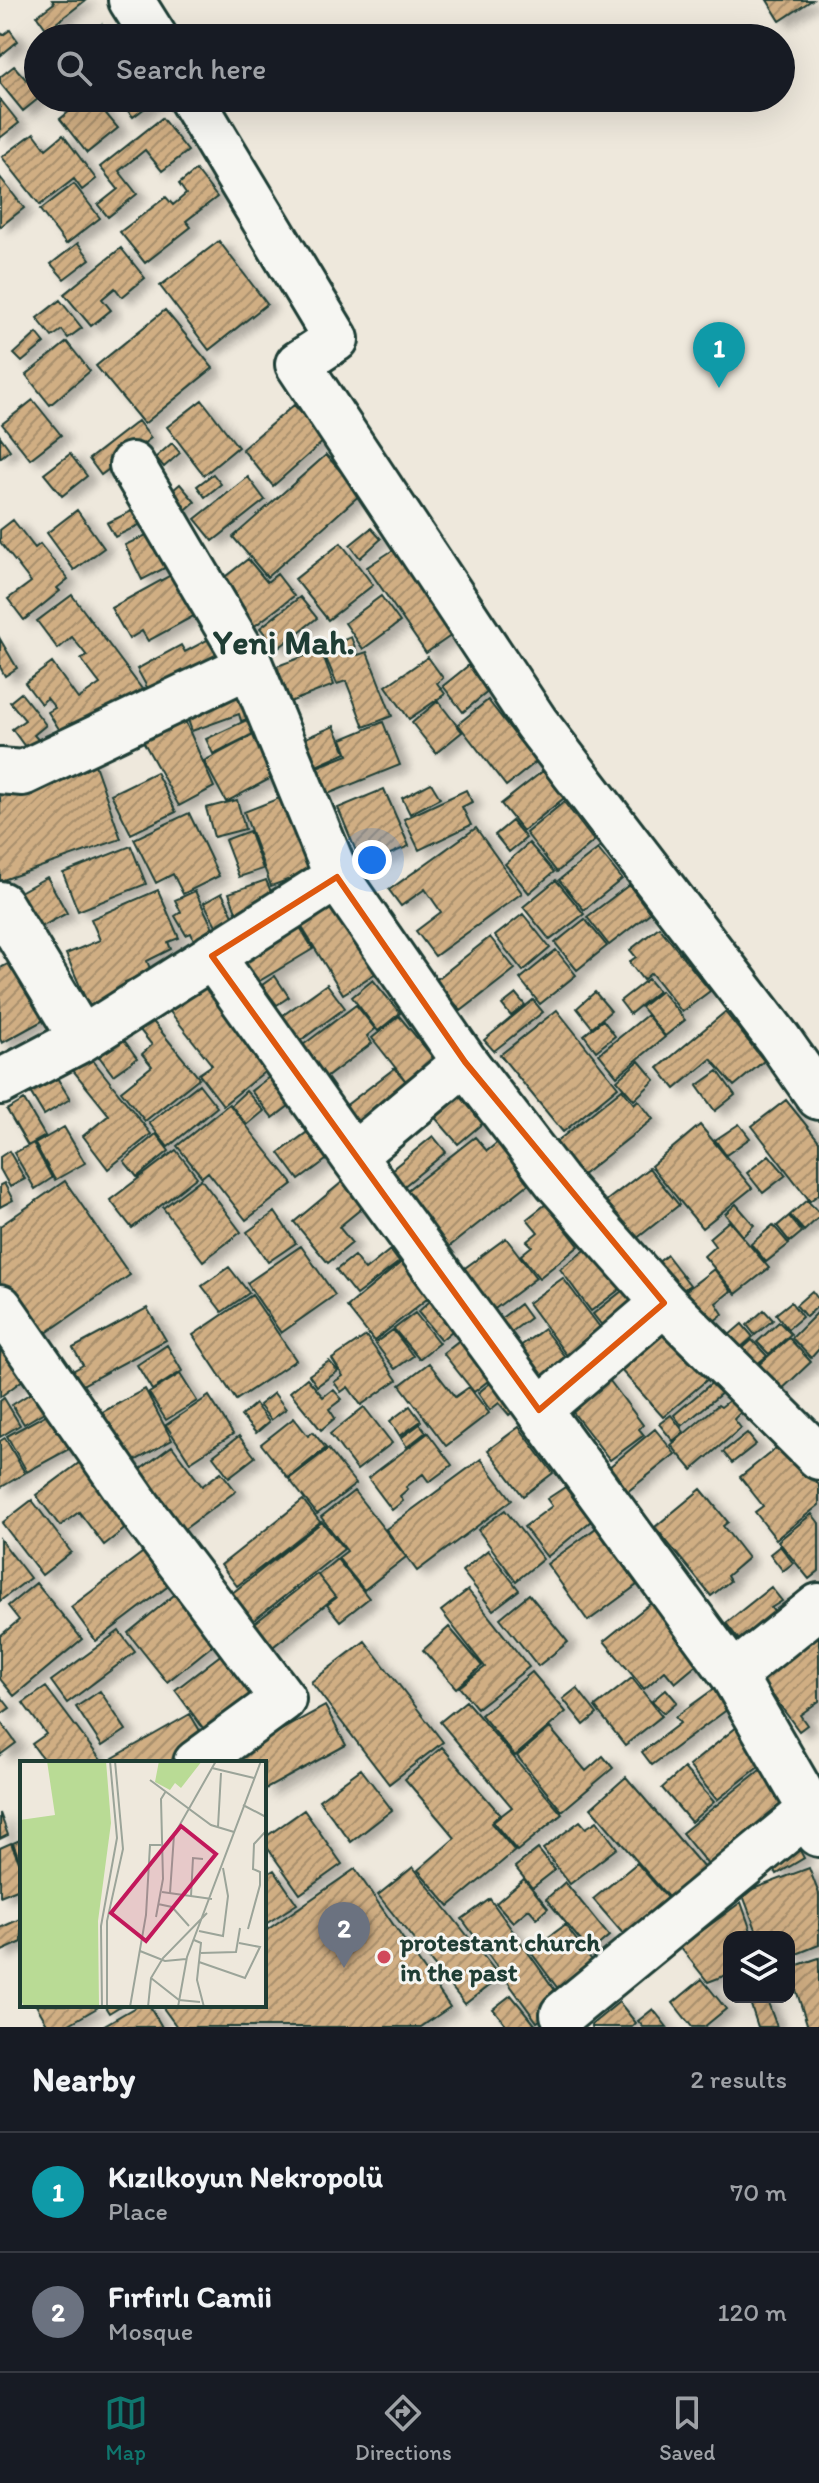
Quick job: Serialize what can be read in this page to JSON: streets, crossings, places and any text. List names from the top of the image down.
{
  "districts": ["Yeni Mah."],
  "places": ["protestant church in the past"],
  "page": {
    "search": "Search here",
    "pins": ["1", "2"],
    "heading": ["Nearby", "2 results"],
    "list": [
      {
        "mark": "1",
        "name": "Kızılkoyun Nekropolü",
        "note": "Place",
        "value": "70 m"
      },
      {
        "mark": "2",
        "name": "Fırfırlı Camii",
        "note": "Mosque",
        "value": "120 m"
      }
    ],
    "nav": ["Map", "Directions", "Saved"]
  }
}
